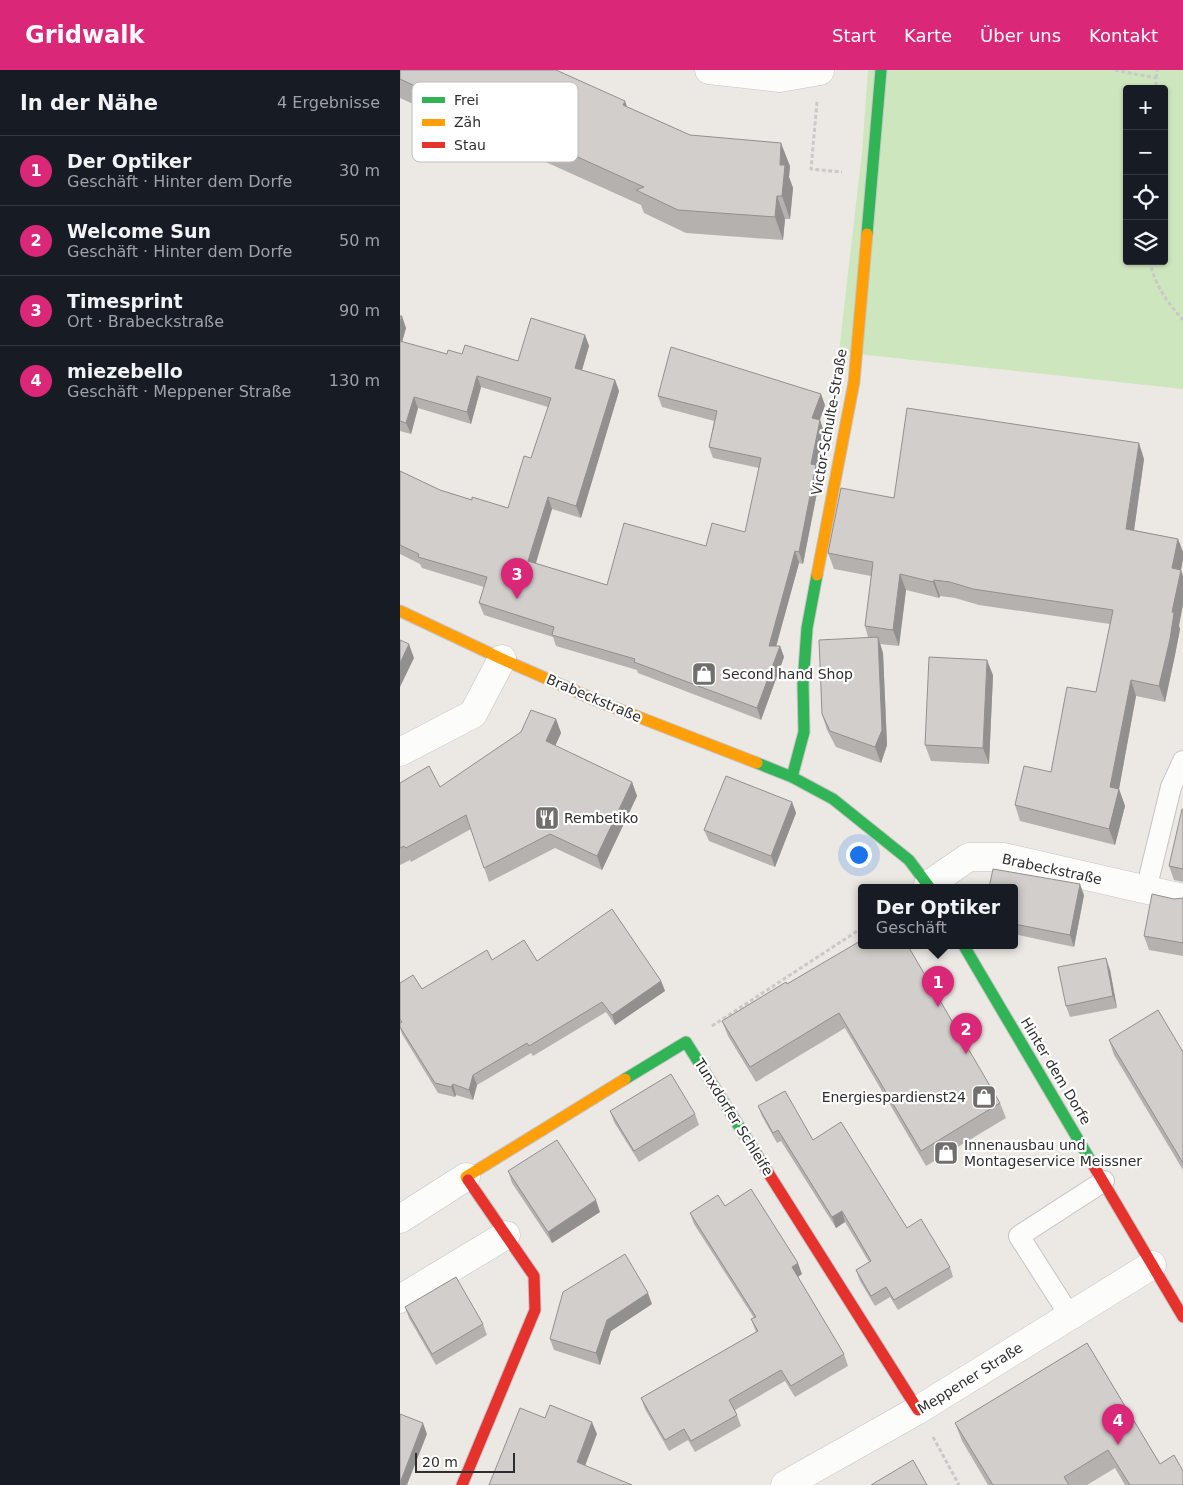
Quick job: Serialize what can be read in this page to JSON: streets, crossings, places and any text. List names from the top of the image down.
{
  "streets": {
    "street": [
      "Victor-Schulte-Straße",
      "Brabeckstraße",
      "Hinter dem Dorfe",
      "Tunxdorfer Schleife",
      "Meppener Straße"
    ]
  },
  "crossings": [
    ["Victor-Schulte-Straße", "Brabeckstraße"],
    ["Hinter dem Dorfe", "Meppener Straße"],
    ["Tunxdorfer Schleife", "Meppener Straße"]
  ],
  "places": {
    "shop": ["Second hand Shop", "Energiespardienst24", "Innenausbau und Montageservice Meissner"],
    "restaurant": ["Rembetiko"]
  },
  "legend": ["Frei", "Zäh", "Stau"],
  "scale_bar": "20 m",
  "page": {
    "header": "Gridwalk",
    "nav": [
      "Start",
      "Karte",
      "Über uns",
      "Kontakt"
    ],
    "heading": ["In der Nähe", "4 Ergebnisse"],
    "map_buttons": ["+", "−"],
    "list": [
      {
        "mark": "1",
        "name": "Der Optiker",
        "note": "Geschäft · Hinter dem Dorfe",
        "value": "30 m"
      },
      {
        "mark": "2",
        "name": "Welcome Sun",
        "note": "Geschäft · Hinter dem Dorfe",
        "value": "50 m"
      },
      {
        "mark": "3",
        "name": "Timesprint",
        "note": "Ort · Brabeckstraße",
        "value": "90 m"
      },
      {
        "mark": "4",
        "name": "miezebello",
        "note": "Geschäft · Meppener Straße",
        "value": "130 m"
      }
    ],
    "pins": [
      "3",
      "1",
      "2",
      "4"
    ],
    "popup": ["Der Optiker", "Geschäft"],
    "scale": "20 m"
  }
}
